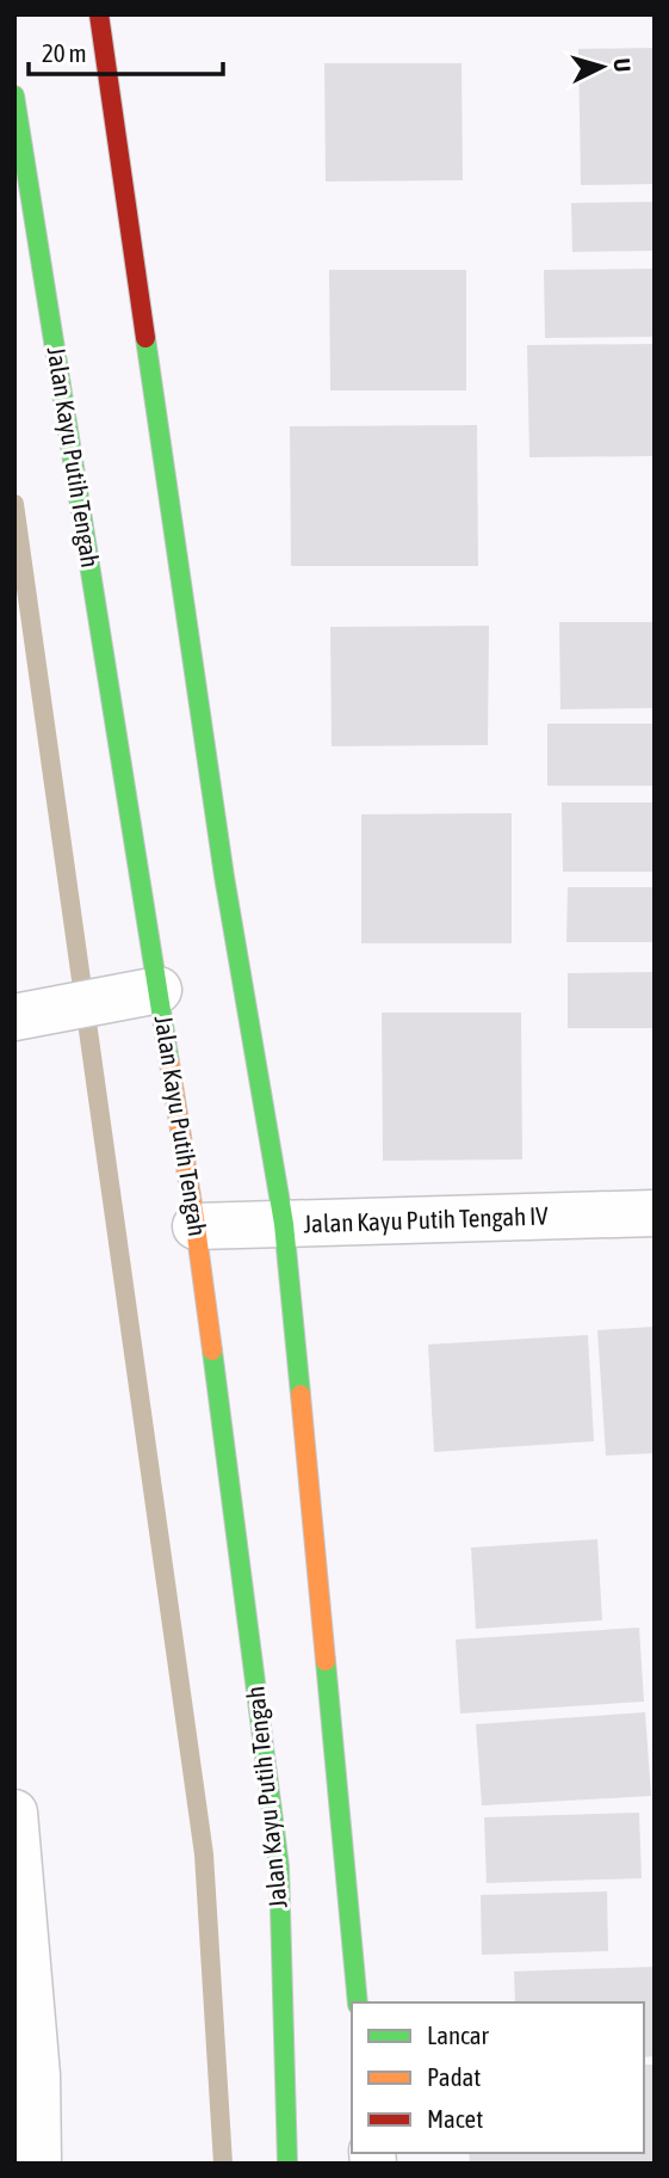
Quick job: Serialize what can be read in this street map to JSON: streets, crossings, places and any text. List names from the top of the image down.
{
  "streets": {
    "street": ["Jalan Kayu Putih Tengah", "Jalan Kayu Putih Tengah IV"]
  },
  "crossings": [
    ["Jalan Kayu Putih Tengah", "Jalan Kayu Putih Tengah IV"]
  ],
  "legend": ["Lancar", "Padat", "Macet"],
  "scale_bar": "20 m",
  "north": "right"
}
